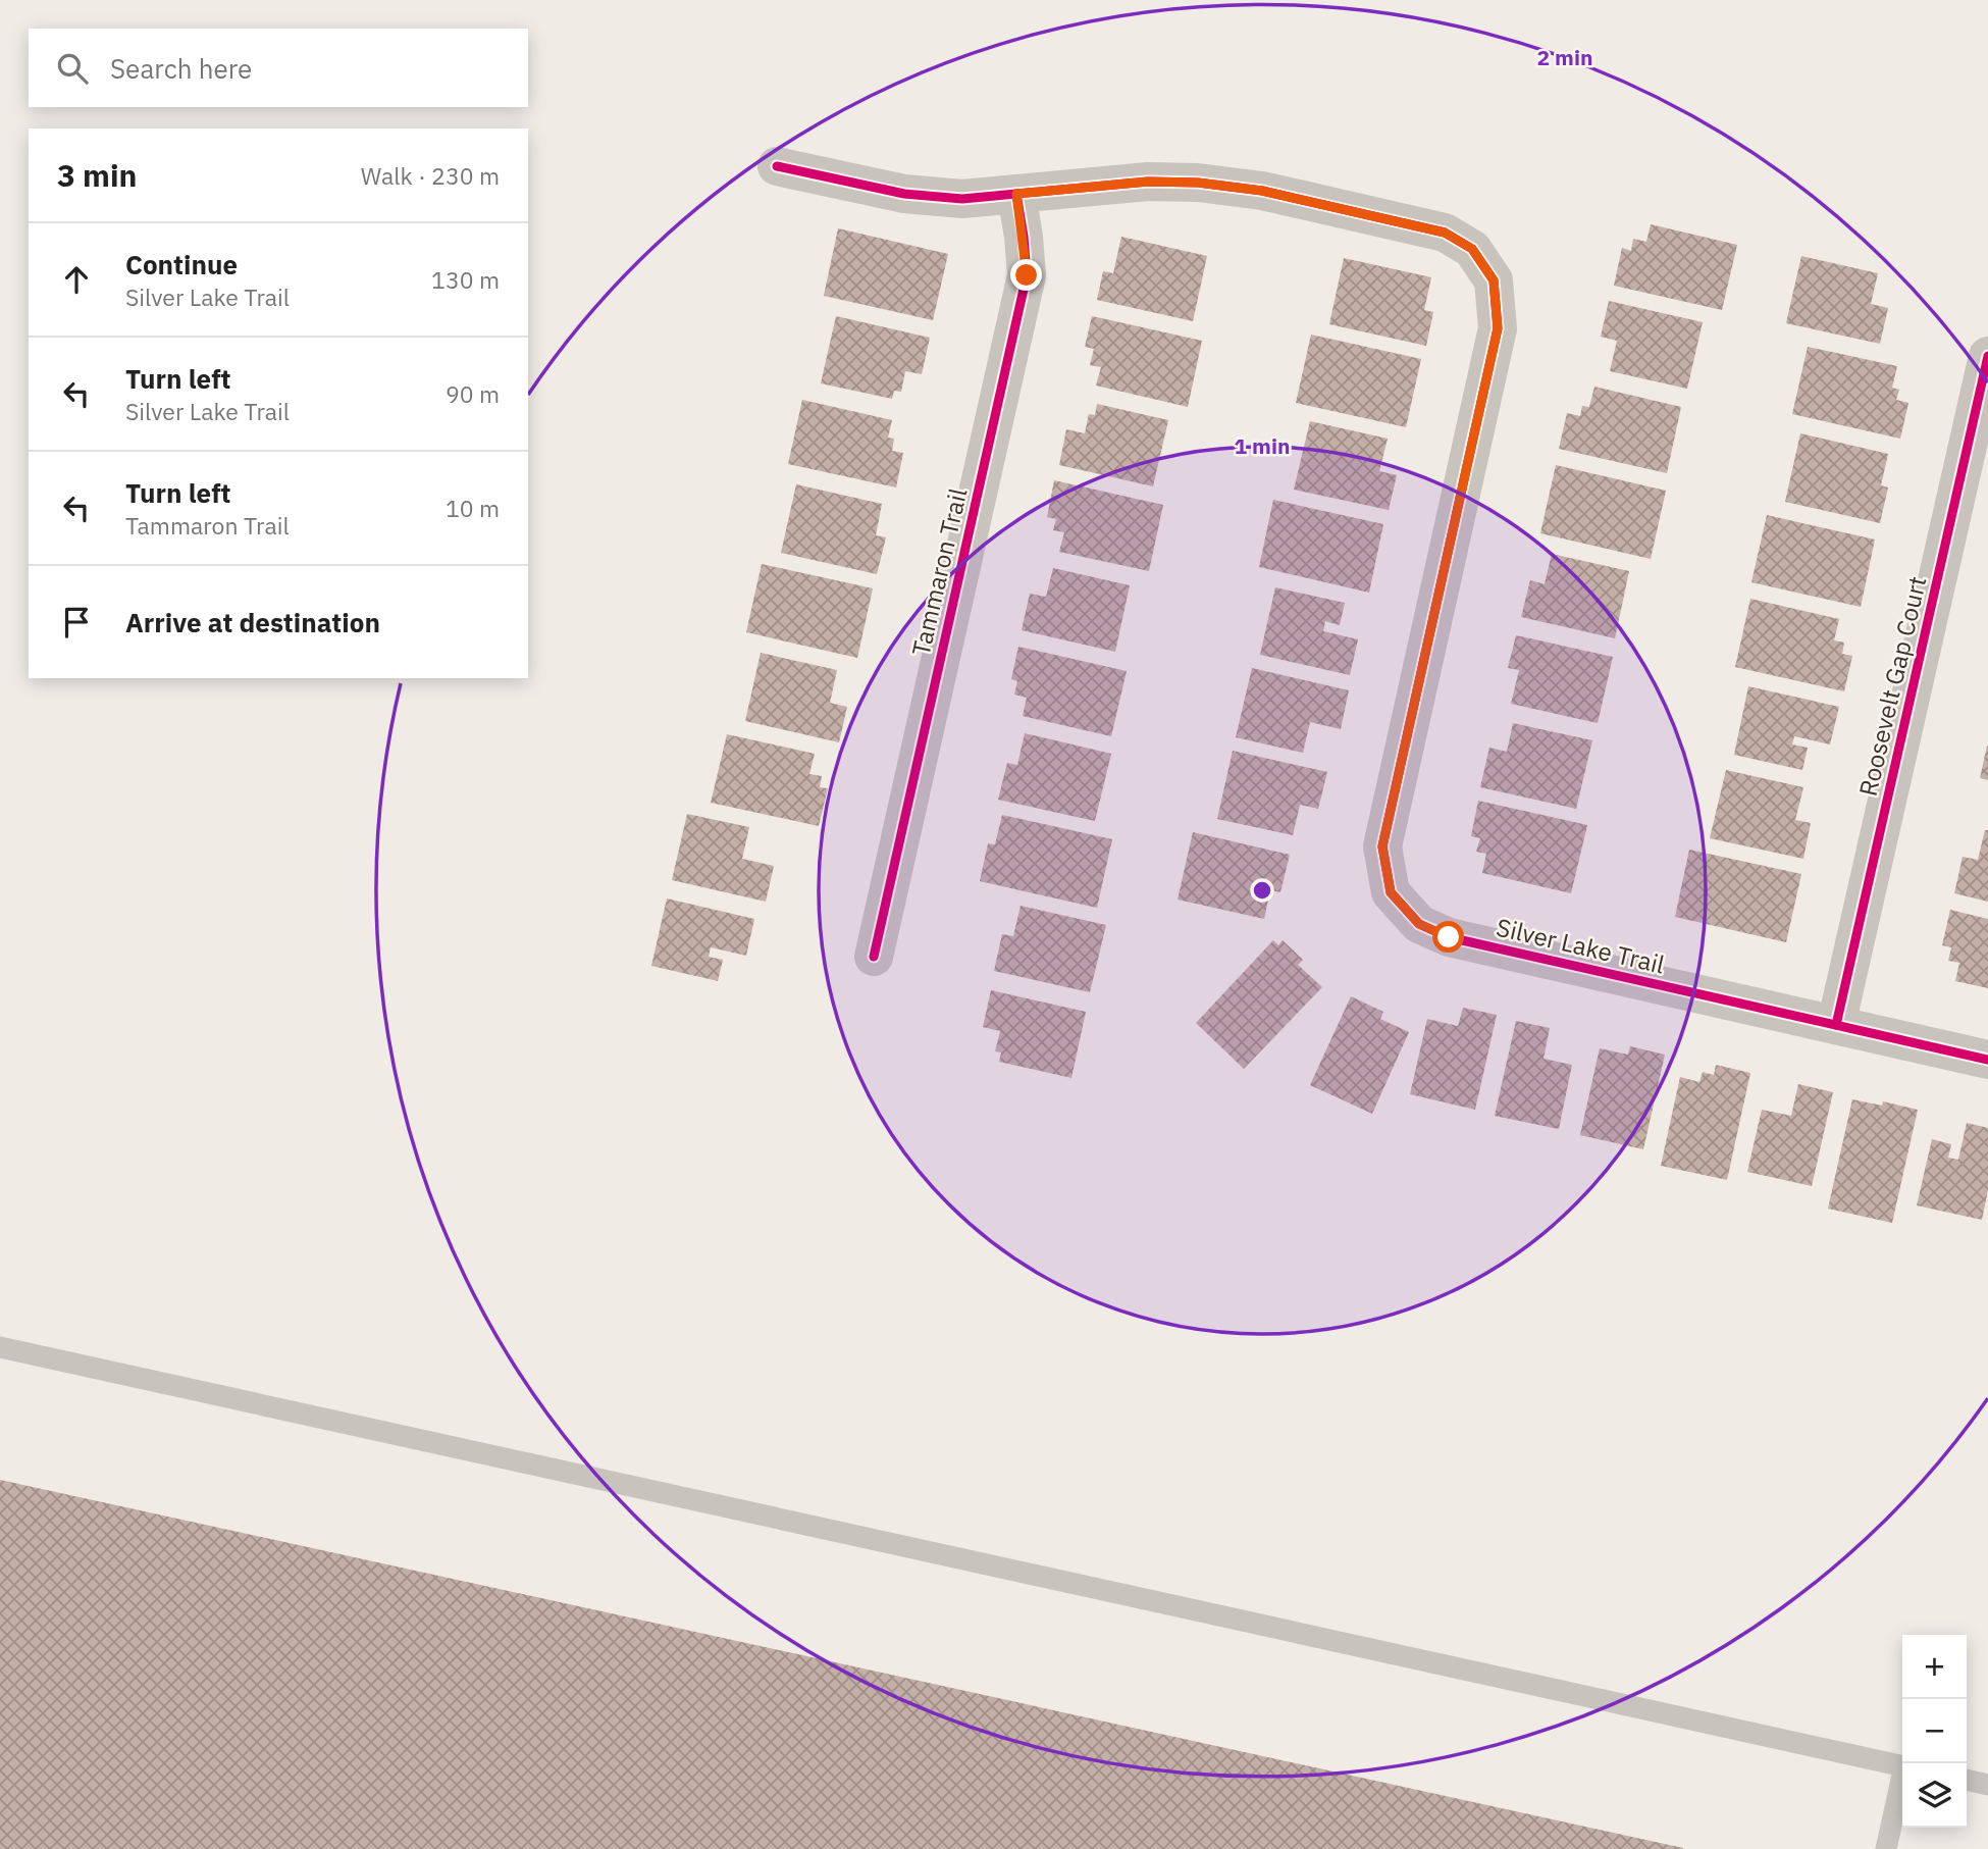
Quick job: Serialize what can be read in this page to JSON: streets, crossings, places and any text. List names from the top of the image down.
{
  "streets": {
    "street": ["Tammaron Trail", "Roosevelt Gap Court", "Silver Lake Trail"]
  },
  "crossings": [
    ["Tammaron Trail", "Silver Lake Trail"],
    ["Roosevelt Gap Court", "Silver Lake Trail"]
  ],
  "page": {
    "search": "Search here",
    "heading": ["3 min", "Walk · 230 m"],
    "list": [
      ["Continue", "Silver Lake Trail", "130 m"],
      ["Turn left", "Silver Lake Trail", "90 m"],
      ["Turn left", "Tammaron Trail", "10 m"],
      "Arrive at destination"
    ],
    "map_buttons": ["+", "−"]
  },
  "rings": ["2 min", "1 min"]
}
